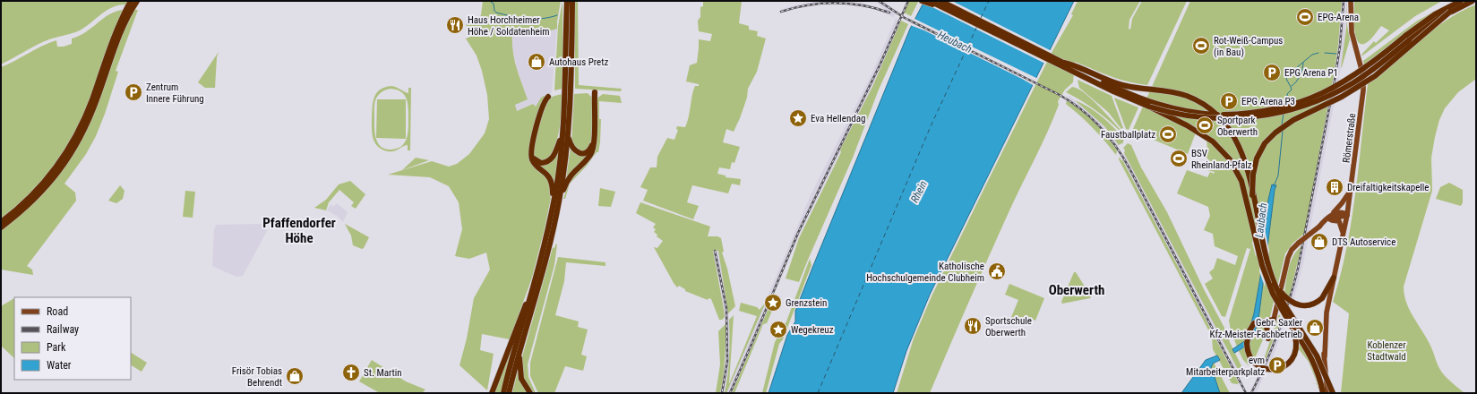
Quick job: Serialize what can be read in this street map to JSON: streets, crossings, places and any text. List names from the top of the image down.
{
  "streets": {
    "main road": ["Römerstraße"]
  },
  "districts": ["Pfaffendorfer Höhe", "Oberwerth"],
  "water": ["Heubach", "Rhein", "Laubach"],
  "parks": ["Koblenzer Stadtwald"],
  "places": {
    "sports": [
      "EPG-Arena",
      "Rot-Weiß-Campus (in Bau)",
      "Sportpark Oberwerth",
      "Faustballplatz",
      "BSV Rheinland-Pfalz"
    ],
    "restaurant": ["Haus Horchheimer Höhe / Soldatenheim", "Sportschule Oberwerth"],
    "shop": [
      "Autohaus Pretz",
      "DTS Autoservice",
      "Gebr. Saxler Kfz-Meister-Fachbetrieb",
      "Frisör Tobias Behrendt"
    ],
    "parking": [
      "EPG Arena P1",
      "Zentrum Innere Führung",
      "EPG Arena P3",
      "evm Mitarbeiterparkplatz"
    ],
    "place": ["Eva Hellendag", "Grenzstein", "Wegekreuz"],
    "building": ["Dreifaltigkeitskapelle"],
    "public building": ["Katholische Hochschulgemeinde Clubheim"],
    "church": ["St. Martin"]
  },
  "legend": [
    "Road",
    "Railway",
    "Park",
    "Water"
  ]
}
